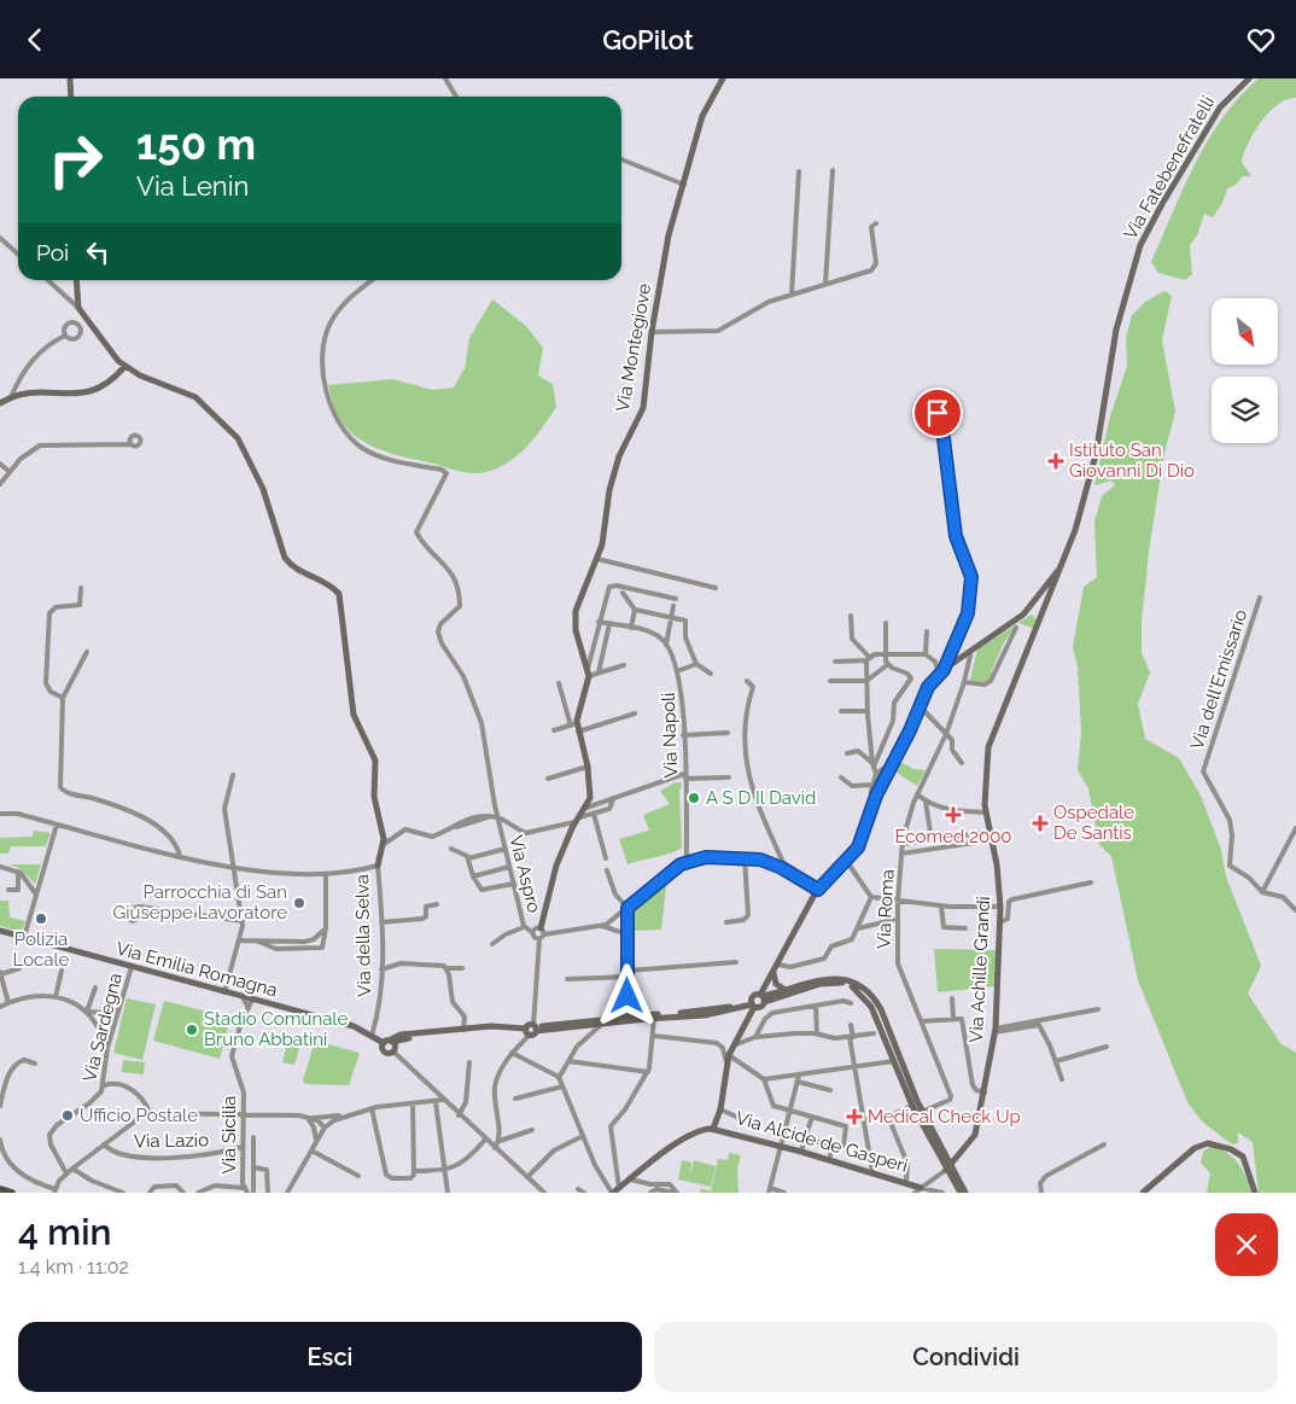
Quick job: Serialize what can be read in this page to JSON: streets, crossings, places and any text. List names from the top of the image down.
{
  "streets": {
    "street": [
      "Via Fatebenefratelli",
      "Via Montegiove",
      "Via dell'Emissario",
      "Via Napoli",
      "Via Aspro",
      "Via Roma",
      "Via della Selva",
      "Via Emilia Romagna",
      "Via Achille Grandi",
      "Via Sardegna",
      "Via Sicilia",
      "Via Lazio",
      "Via Alcide de Gasperi"
    ]
  },
  "crossings": [
    ["Via Fatebenefratelli", "Via Achille Grandi"],
    ["Via della Selva", "Via Emilia Romagna"],
    ["Via Emilia Romagna", "Via Sardegna"],
    ["Via Emilia Romagna", "Via Sicilia"],
    ["Via Achille Grandi", "Via Alcide de Gasperi"],
    ["Via Sicilia", "Via Lazio"]
  ],
  "places": {
    "health": [
      "Istituto San Giovanni Di Dio",
      "Ecomed 2000",
      "Ospedale De Santis",
      "Medical Check Up"
    ],
    "other": [
      "A S D Il David",
      "Parrocchia di San Giuseppe Lavoratore",
      "Polizia Locale",
      "Stadio Comunale Bruno Abbatini",
      "Ufficio Postale"
    ]
  },
  "north": "bottom right",
  "page": {
    "header": "GoPilot",
    "turn": ["150 m", "Via Lenin"],
    "then": "Poi",
    "heading": ["4 min", "1.4 km · 11:02"],
    "buttons": ["Esci", "Condividi"]
  }
}
